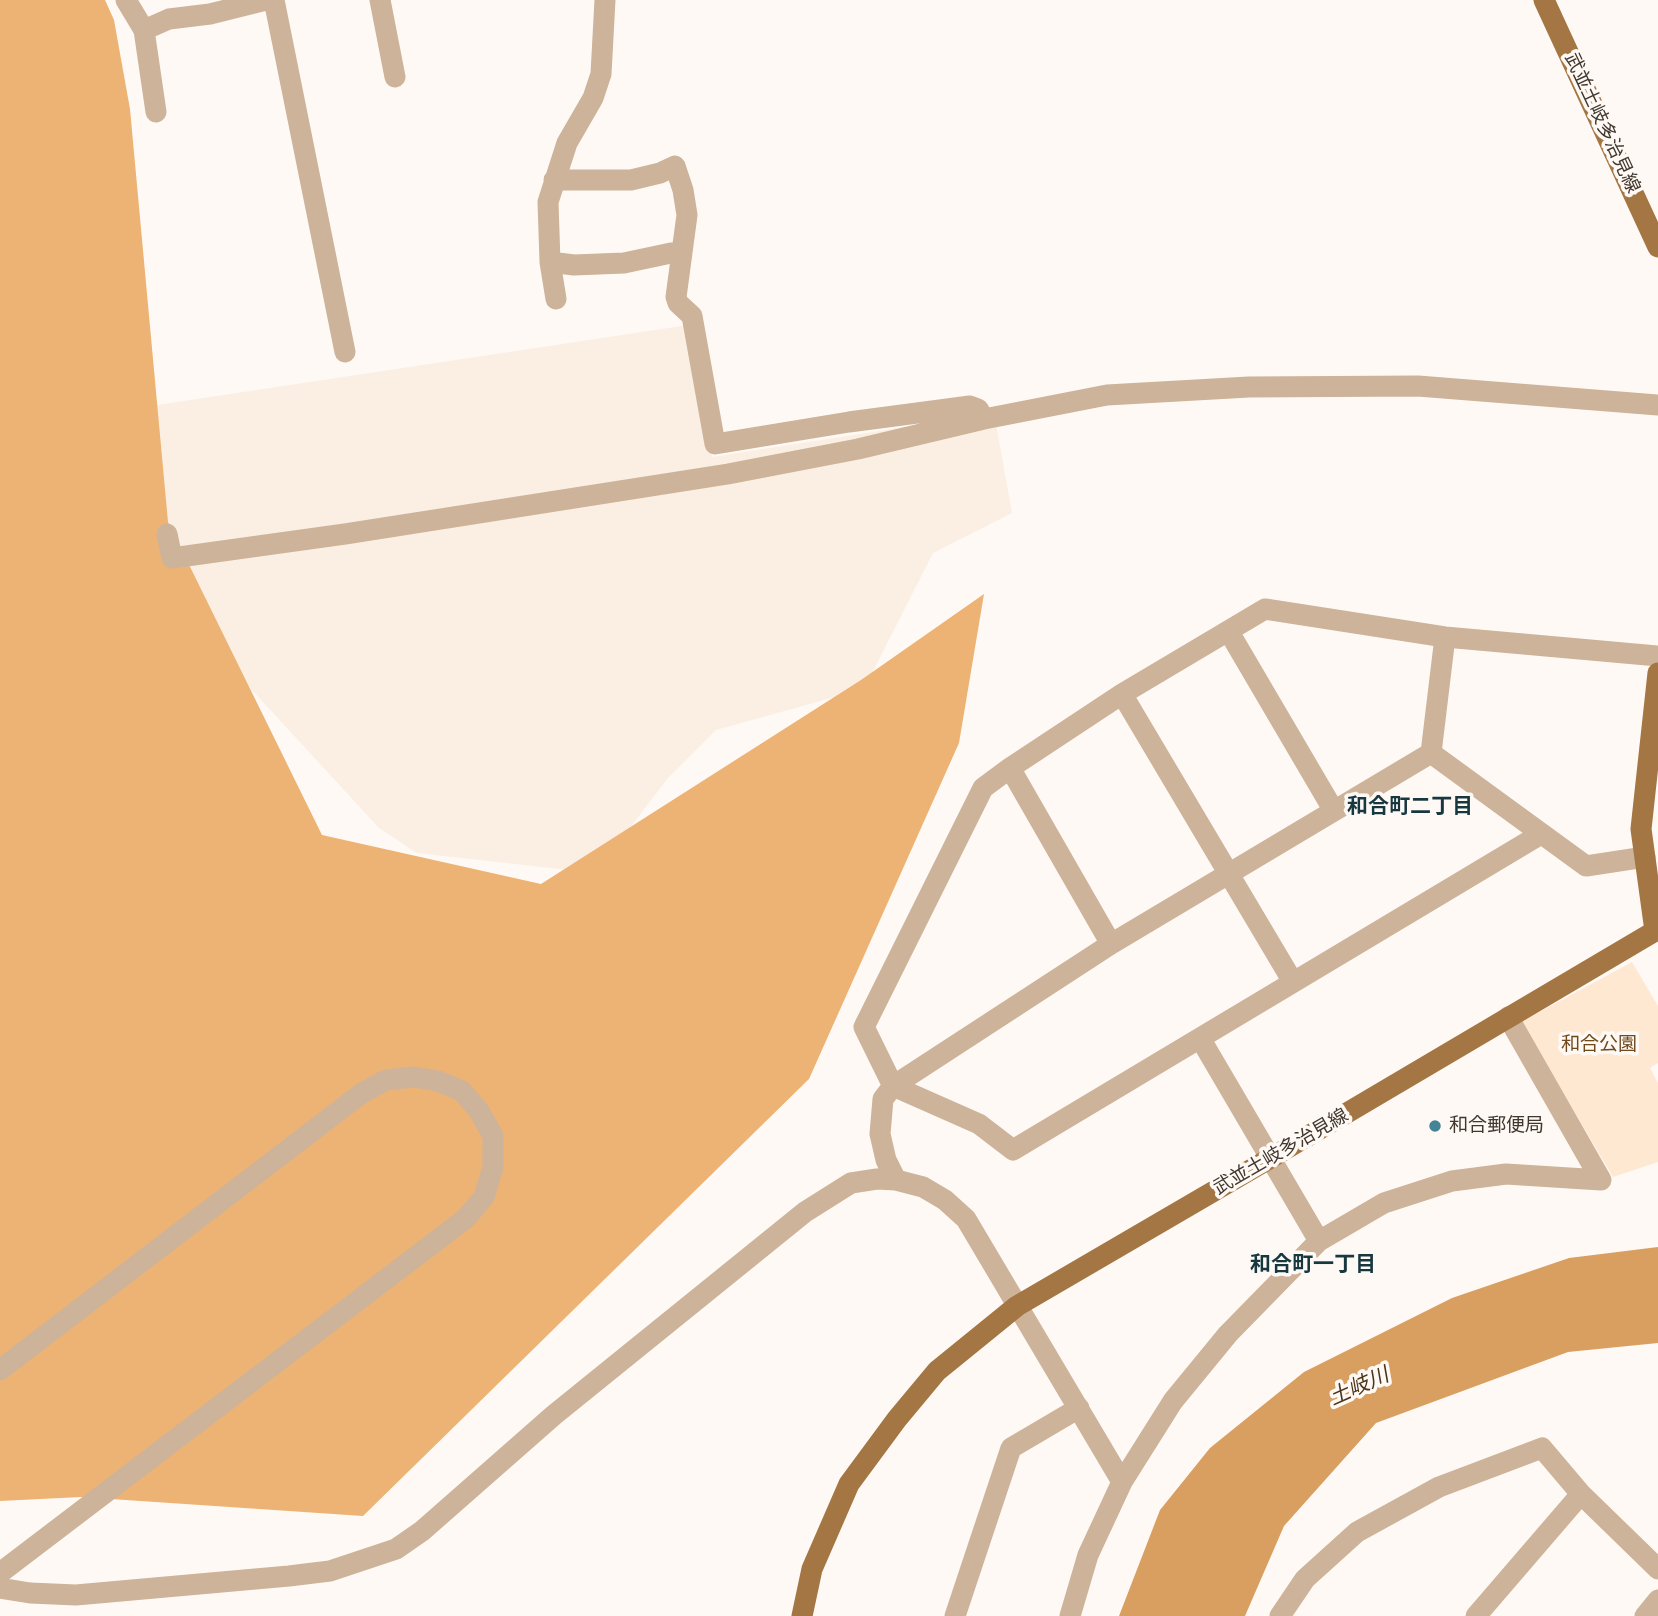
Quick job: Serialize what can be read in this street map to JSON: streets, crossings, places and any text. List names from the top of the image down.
{
  "streets": {
    "main road": ["武並土岐多治見線"]
  },
  "districts": ["和合町二丁目", "和合町一丁目"],
  "water": ["土岐川"],
  "parks": ["和合公園"],
  "places": ["和合郵便局"]
}
